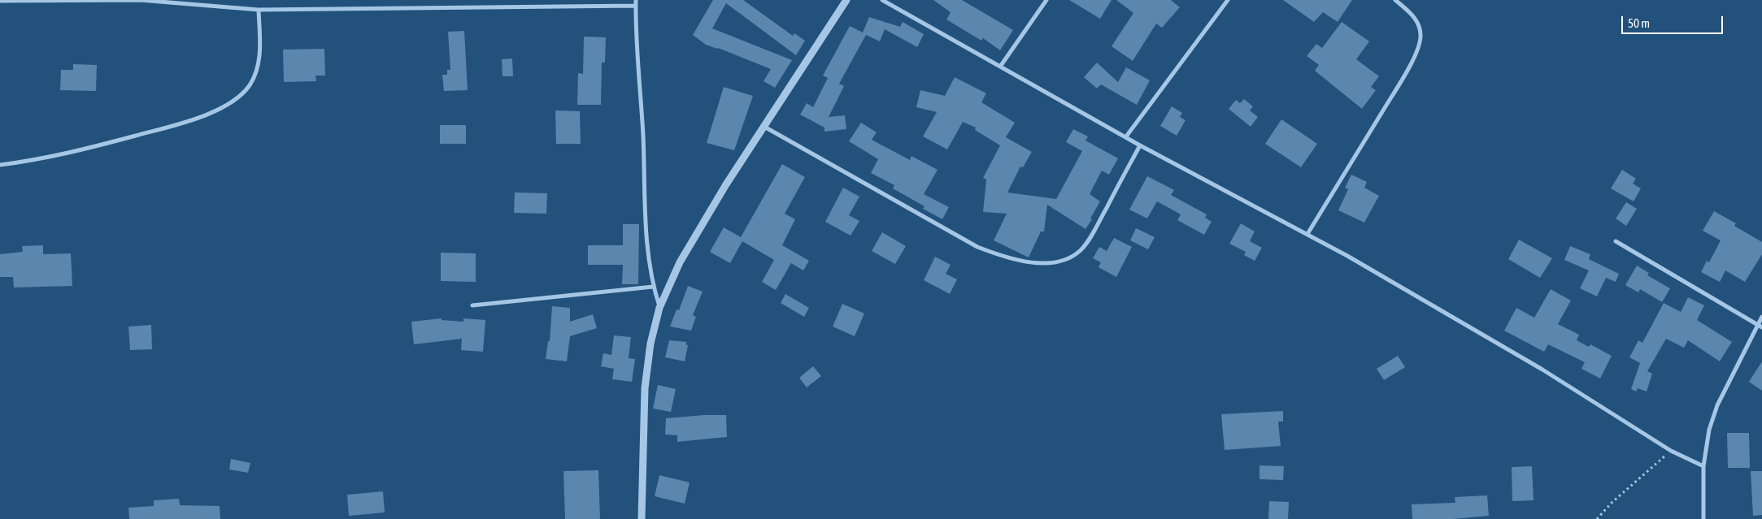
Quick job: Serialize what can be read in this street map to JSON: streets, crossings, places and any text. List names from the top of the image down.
{
  "scale_bar": "50 m"
}
